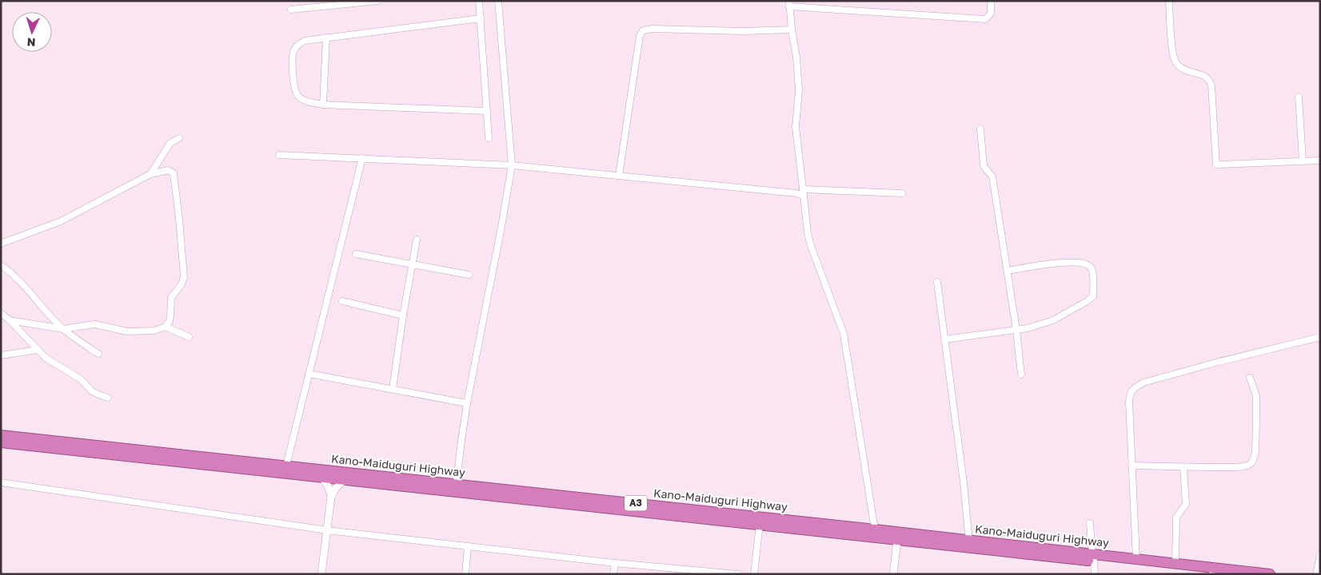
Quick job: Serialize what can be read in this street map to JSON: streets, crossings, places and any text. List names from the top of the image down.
{
  "streets": {
    "highway": ["Kano-Maiduguri Highway", "A3"]
  },
  "north": "bottom"
}
